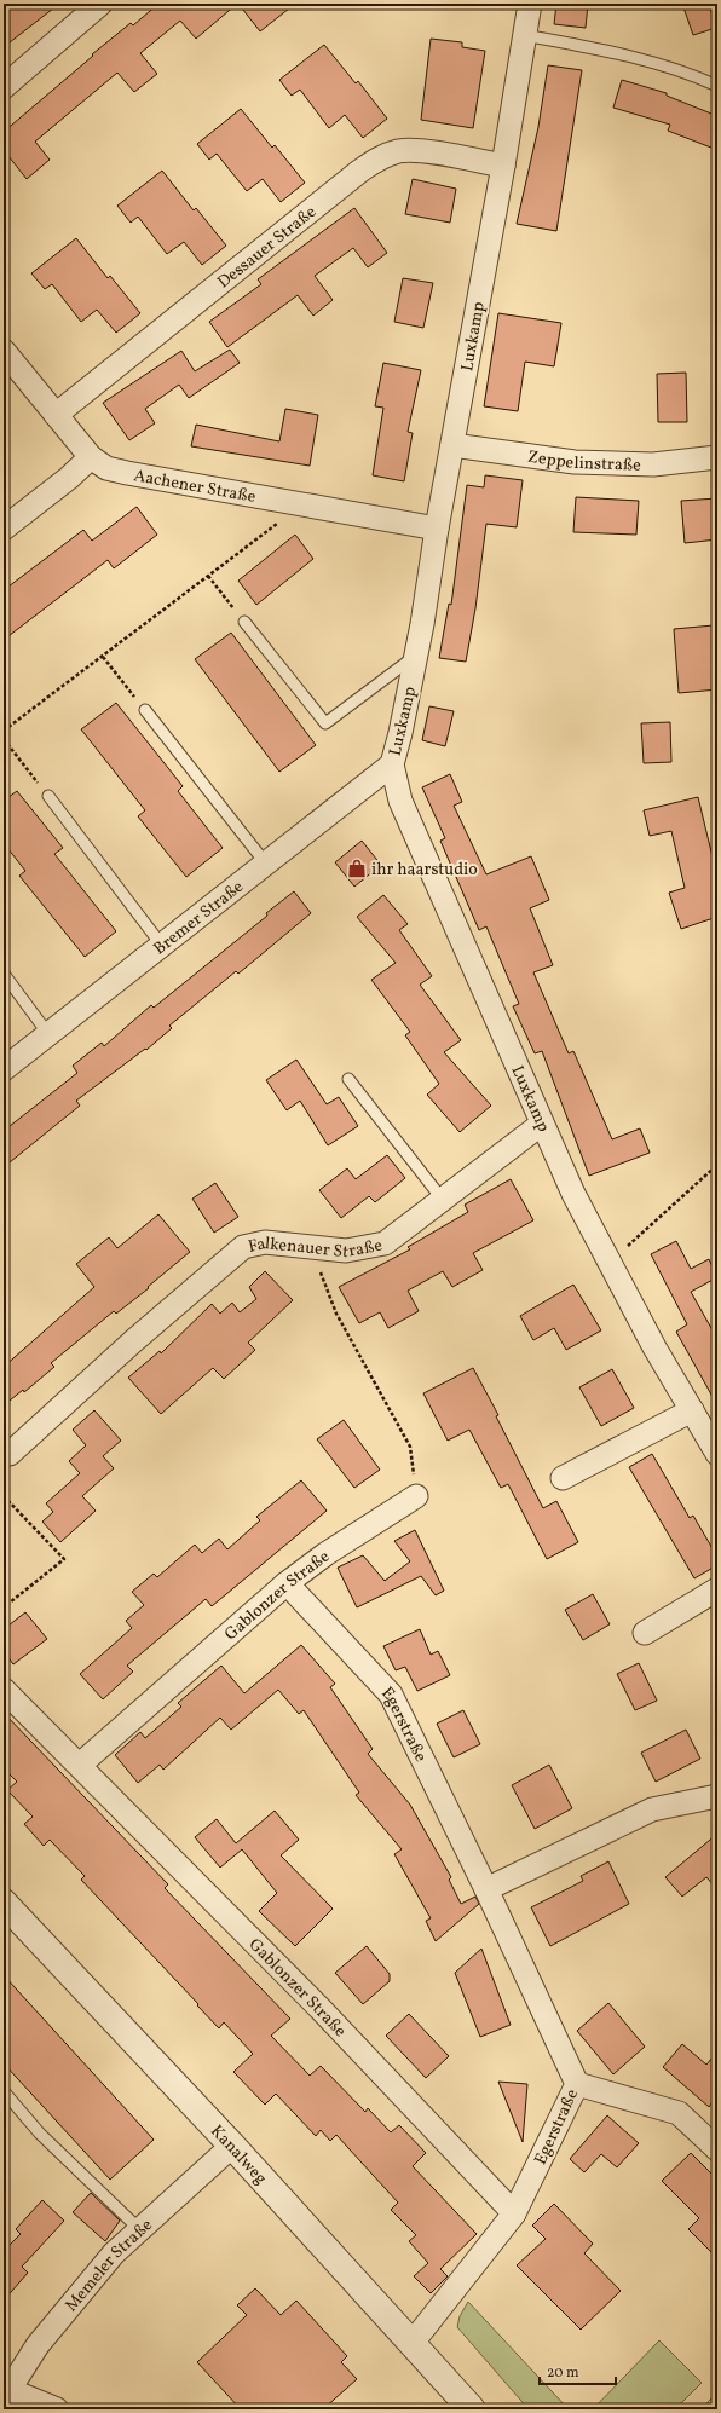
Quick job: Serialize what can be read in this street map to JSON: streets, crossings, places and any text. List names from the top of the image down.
{
  "streets": {
    "street": [
      "Dessauer Straße",
      "Luxkamp",
      "Zeppelinstraße",
      "Aachener Straße",
      "Bremer Straße",
      "Falkenauer Straße",
      "Gablonzer Straße",
      "Egerstraße",
      "Kanalweg",
      "Memeler Straße"
    ]
  },
  "crossings": [
    ["Dessauer Straße", "Luxkamp"],
    ["Dessauer Straße", "Aachener Straße"],
    ["Luxkamp", "Zeppelinstraße"],
    ["Luxkamp", "Aachener Straße"],
    ["Luxkamp", "Bremer Straße"],
    ["Luxkamp", "Falkenauer Straße"],
    ["Gablonzer Straße", "Egerstraße"],
    ["Egerstraße", "Kanalweg"],
    ["Kanalweg", "Memeler Straße"]
  ],
  "places": {
    "shop": ["ihr haarstudio"]
  },
  "scale_bar": "20 m"
}
